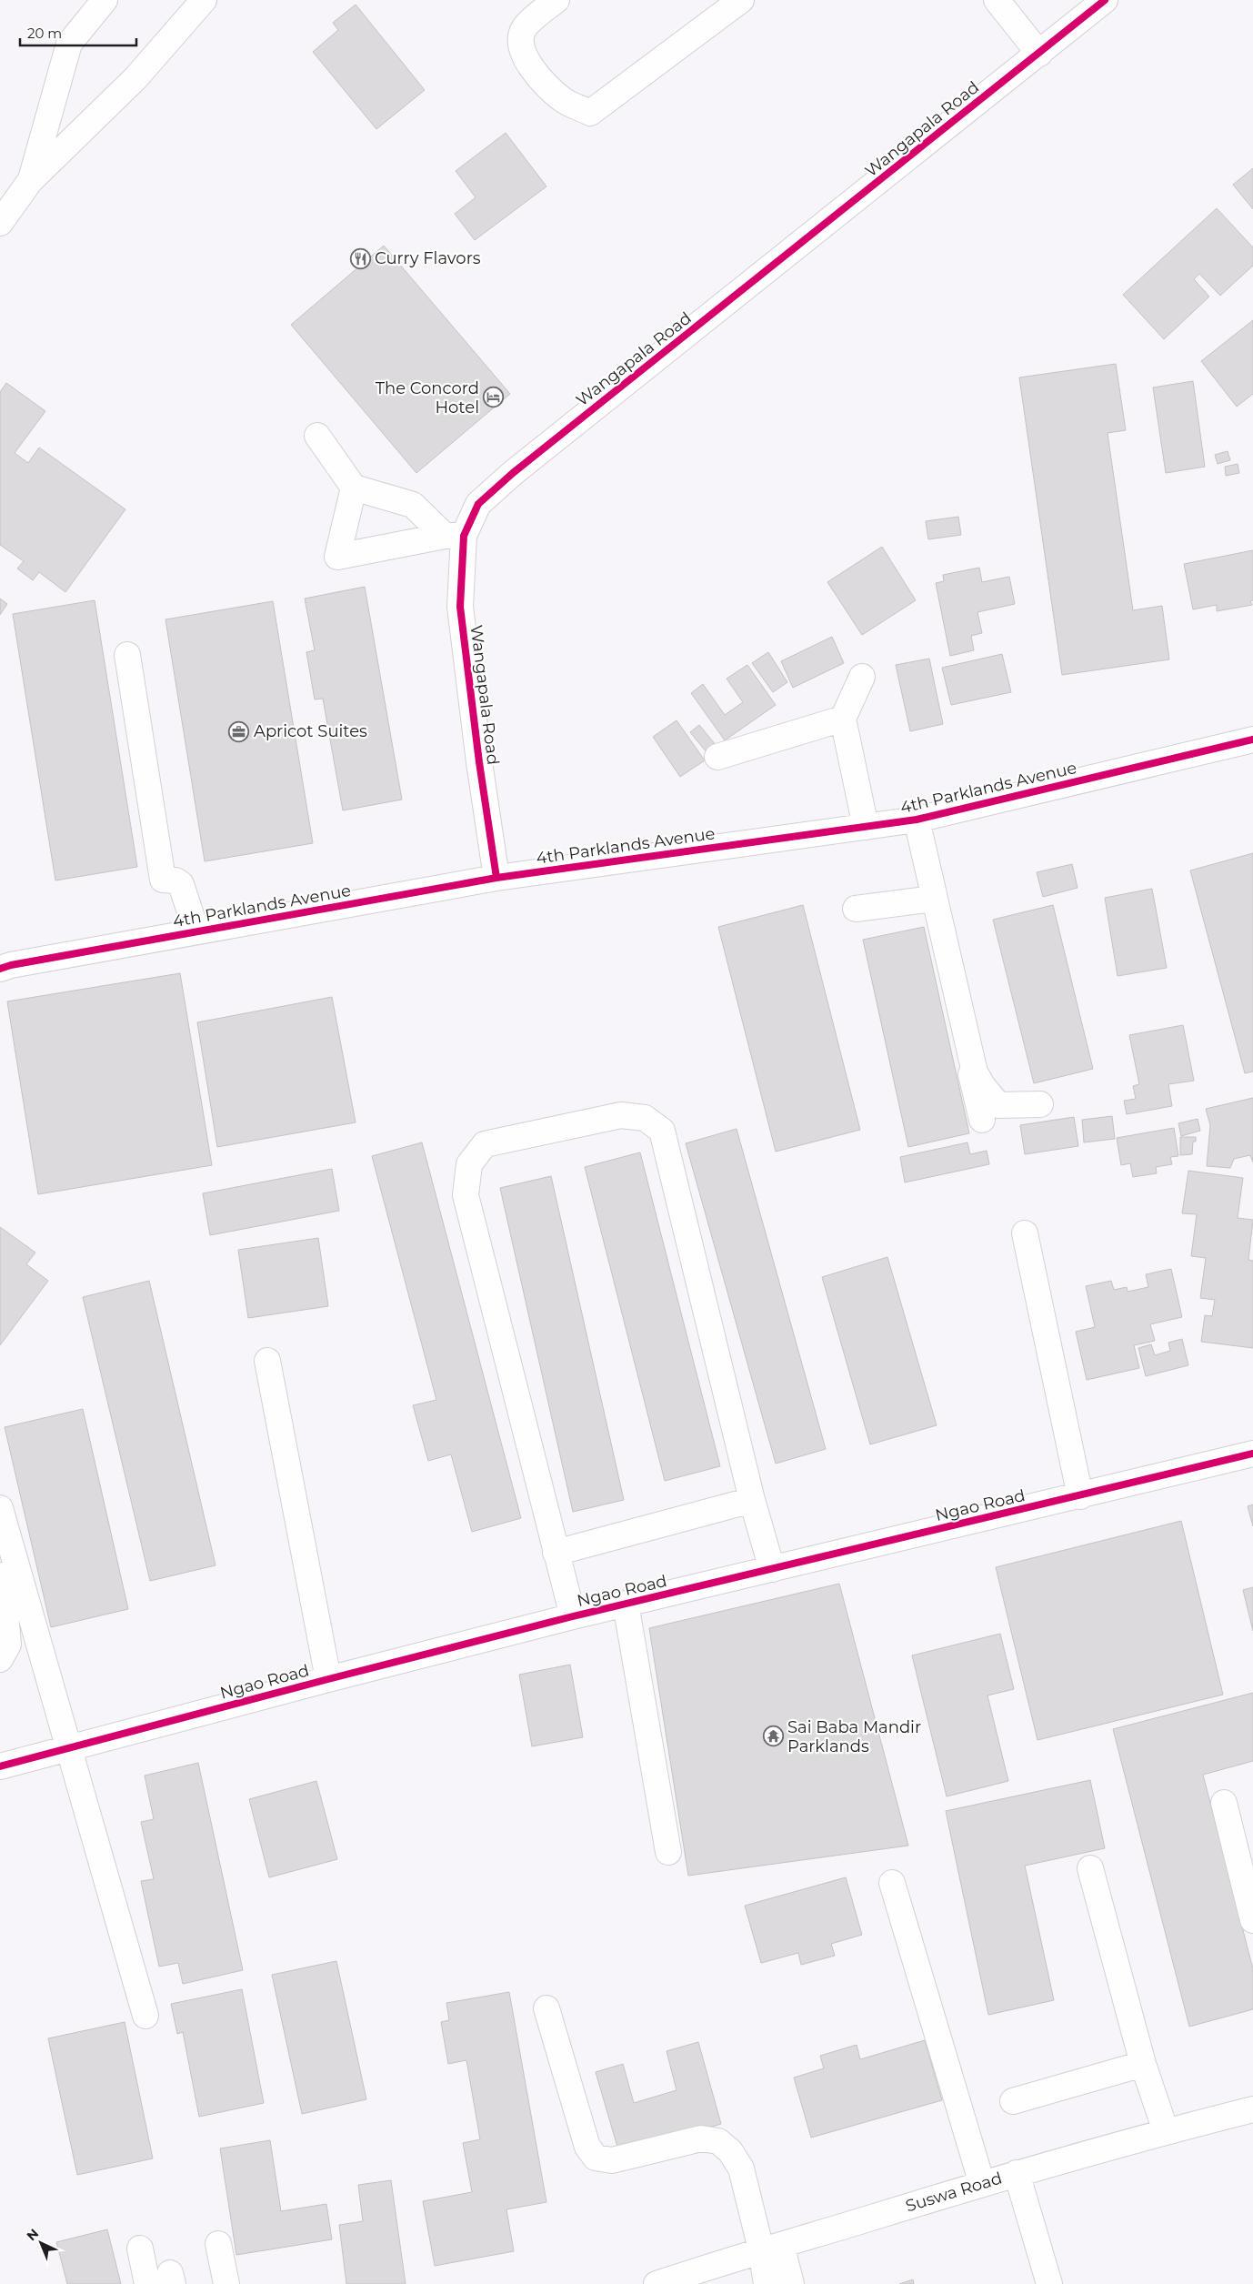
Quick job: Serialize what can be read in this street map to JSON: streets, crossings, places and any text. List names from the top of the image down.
{
  "streets": {
    "street": [
      "Wangapala Road",
      "4th Parklands Avenue",
      "Ngao Road",
      "Suswa Road"
    ]
  },
  "crossings": [
    ["Wangapala Road", "4th Parklands Avenue"]
  ],
  "places": {
    "restaurant": ["Curry Flavors"],
    "hotel": ["The Concord Hotel"],
    "office": ["Apricot Suites"],
    "temple": ["Sai Baba Mandir Parklands"]
  },
  "scale_bar": "20 m",
  "north": "top left"
}
